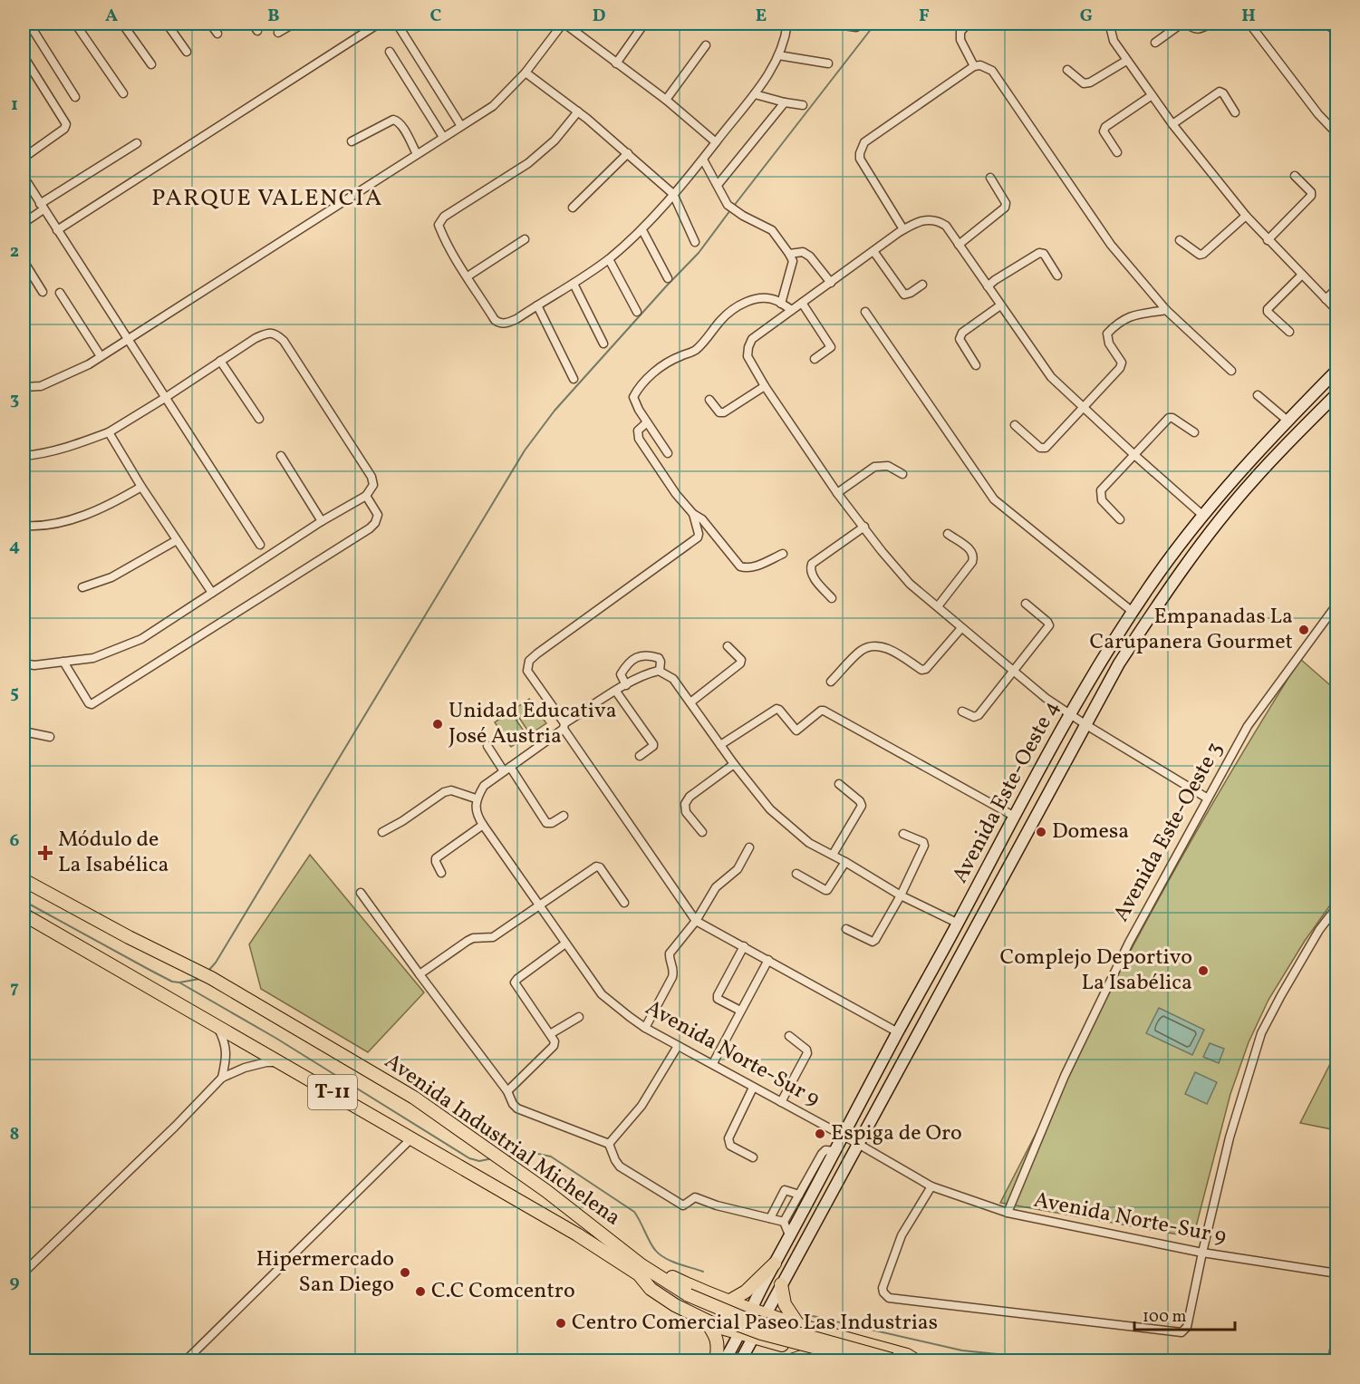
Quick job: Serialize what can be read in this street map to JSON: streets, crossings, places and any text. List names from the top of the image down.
{
  "streets": {
    "main road": ["Avenida Este-Oeste 4", "T-11", "Avenida Industrial Michelena"],
    "street": ["Avenida Este-Oeste 3", "Avenida Norte-Sur 9"]
  },
  "crossings": [
    ["Avenida Este-Oeste 4", "Avenida Norte-Sur 9"],
    ["Avenida Este-Oeste 4", "Avenida Industrial Michelena"],
    ["Avenida Este-Oeste 3", "Avenida Norte-Sur 9"],
    ["T-11", "Avenida Industrial Michelena"]
  ],
  "districts": ["PARQUE VALENCIA"],
  "places": {
    "other": [
      "Empanadas La Carupanera Gourmet",
      "Unidad Educativa José Austria",
      "Domesa",
      "Complejo Deportivo La Isabélica",
      "Espiga de Oro",
      "Hipermercado San Diego",
      "C.C Comcentro",
      "Centro Comercial Paseo Las Industrias"
    ],
    "health": ["Módulo de La Isabélica"]
  },
  "scale_bar": "100 m",
  "grid": {
    "columns": [
      "A",
      "B",
      "C",
      "D",
      "E",
      "F",
      "G",
      "H"
    ],
    "rows": [
      "1",
      "2",
      "3",
      "4",
      "5",
      "6",
      "7",
      "8",
      "9"
    ]
  }
}
